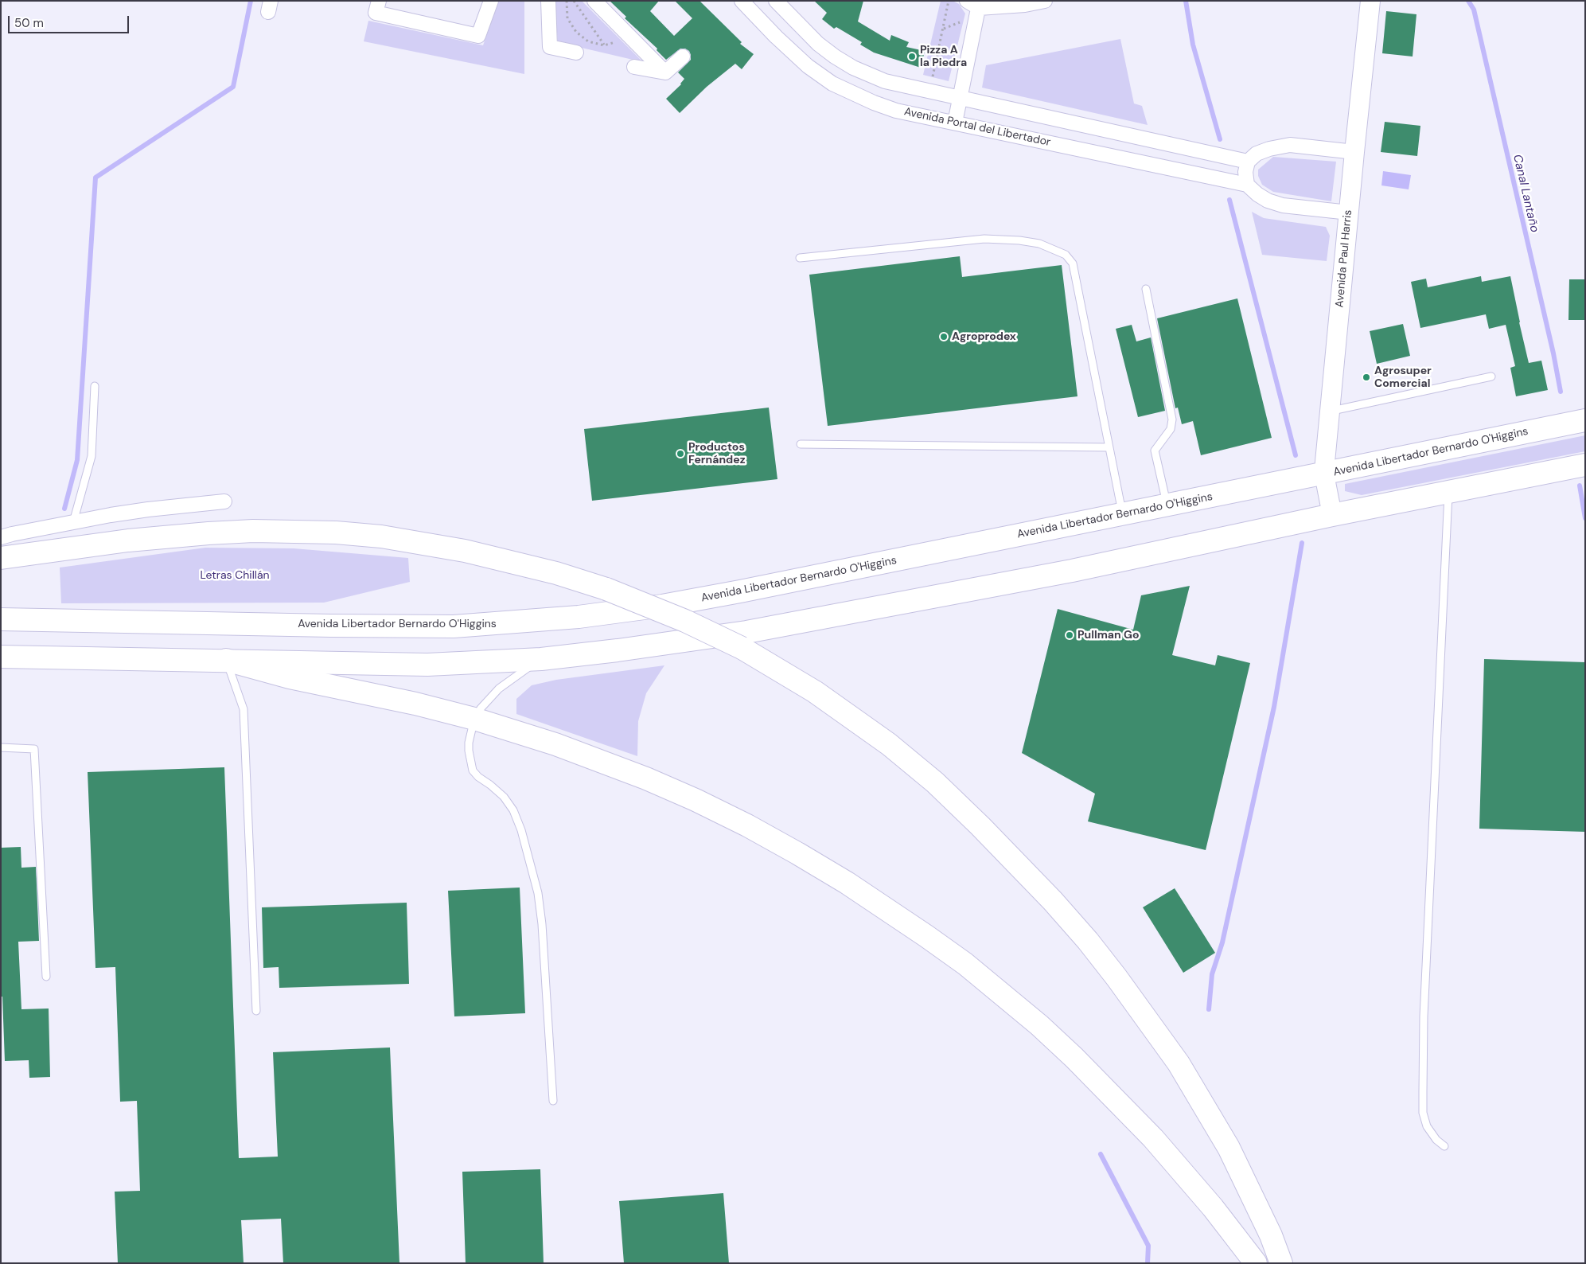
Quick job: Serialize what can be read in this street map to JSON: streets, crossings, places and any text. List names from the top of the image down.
{
  "streets": {
    "main road": ["Avenida Paul Harris", "Avenida Libertador Bernardo O'Higgins"],
    "street": ["Avenida Portal del Libertador"]
  },
  "crossings": [
    ["Avenida Portal del Libertador", "Avenida Paul Harris"],
    ["Avenida Paul Harris", "Avenida Libertador Bernardo O'Higgins"]
  ],
  "water": ["Canal Lantaño"],
  "parks": ["Letras Chillán"],
  "places": [
    "Pizza A la Piedra",
    "Agroprodex",
    "Agrosuper Comercial",
    "Productos Fernández",
    "Pullman Go"
  ],
  "scale_bar": "50 m"
}
